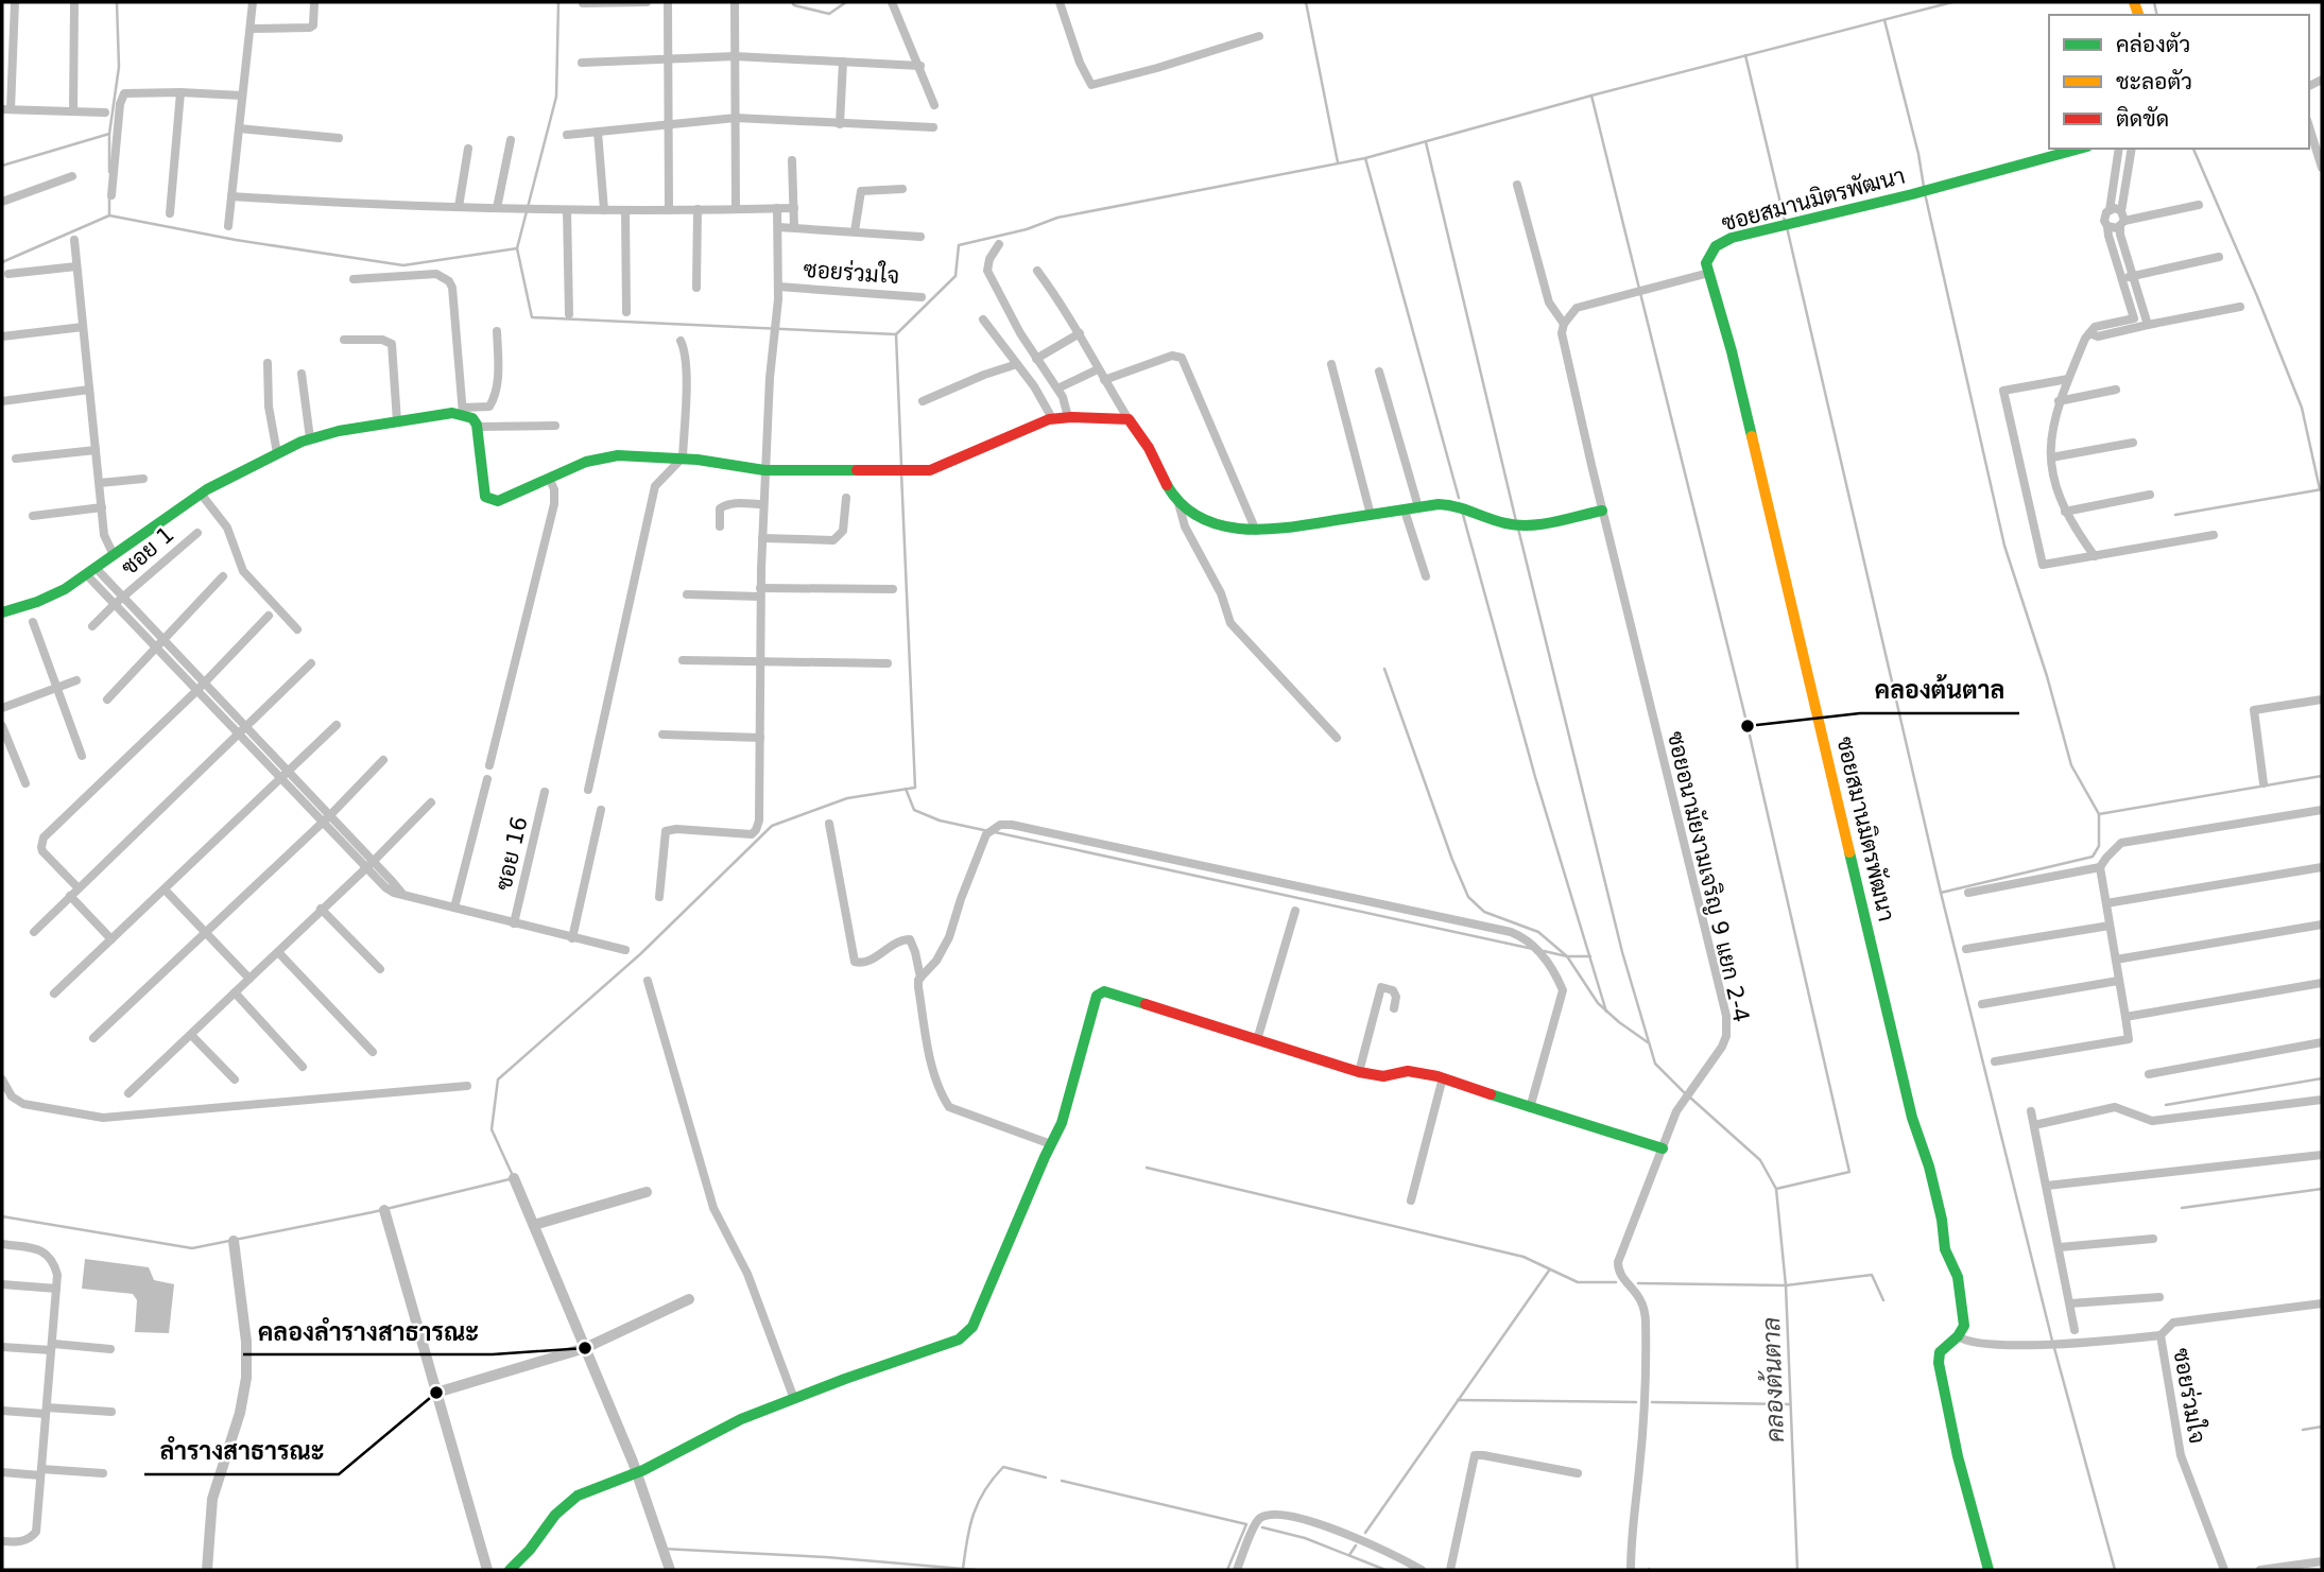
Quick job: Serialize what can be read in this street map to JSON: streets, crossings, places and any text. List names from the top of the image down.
{
  "streets": {
    "street": [
      "ซอยสมานมิตรพัฒนา",
      "ซอยร่วมใจ",
      "ซอย 1",
      "ซอย 16",
      "ซอยอนามัยงามเจริญ 9 แยก 2-4"
    ]
  },
  "crossings": [
    ["ซอยสมานมิตรพัฒนา", "ซอยร่วมใจ"]
  ],
  "water": ["คลองต้นตาล"],
  "places": ["คลองต้นตาล", "คลองลำรางสาธารณะ", "ลำรางสาธารณะ"],
  "legend": ["คล่องตัว", "ชะลอตัว", "ติดขัด"]
}
